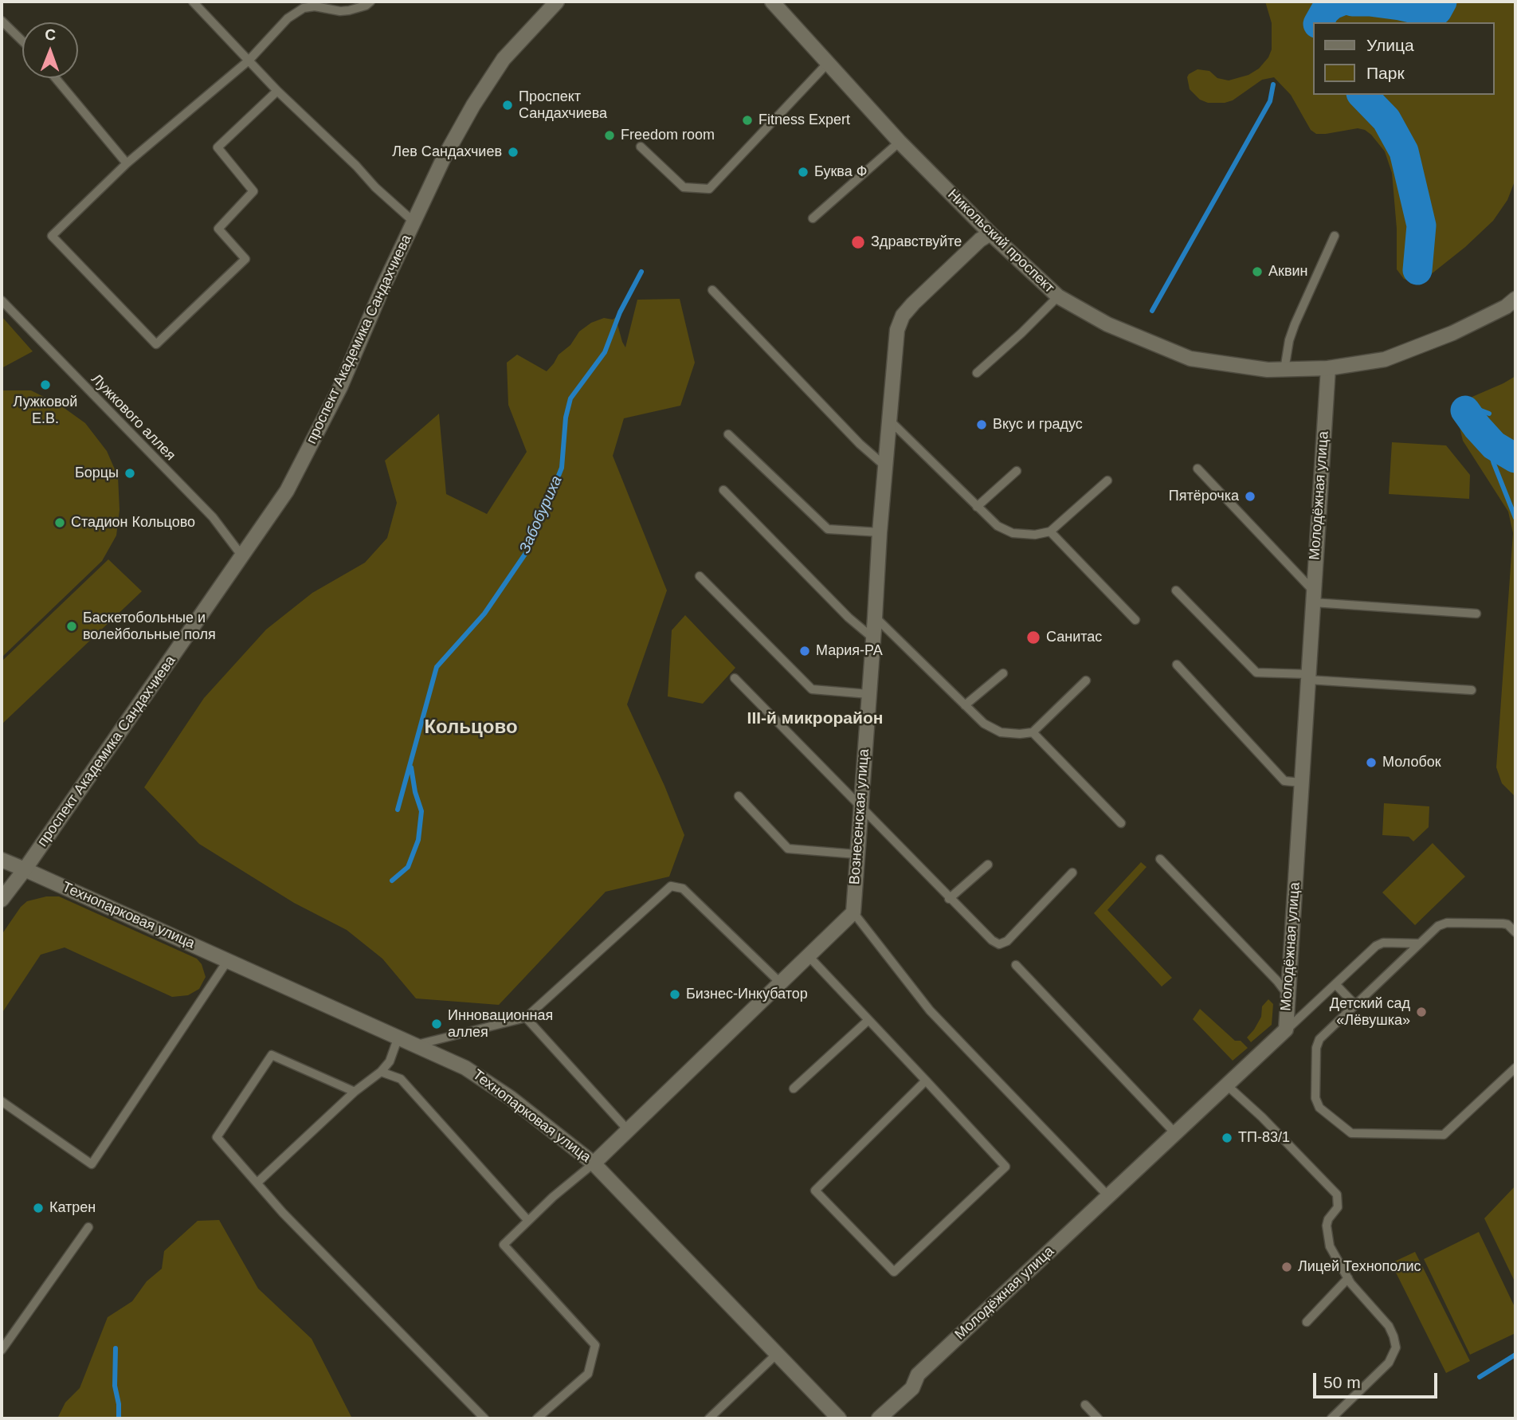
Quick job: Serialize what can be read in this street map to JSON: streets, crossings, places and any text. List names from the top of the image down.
{
  "streets": {
    "street": [
      "Никольский проспект",
      "проспект Академика Сандахчиева",
      "Молодёжная улица",
      "Вознесенская улица",
      "Технопарковая улица"
    ],
    "lane": ["Лужкового аллея"]
  },
  "crossings": [
    ["Никольский проспект", "Молодёжная улица"],
    ["Никольский проспект", "Вознесенская улица"],
    ["проспект Академика Сандахчиева", "Лужкового аллея"],
    ["проспект Академика Сандахчиева", "Технопарковая улица"]
  ],
  "districts": ["III-й микрорайон", "Кольцово"],
  "water": ["Забобуриха"],
  "places": [
    "Проспект Сандахчиева",
    "Fitness Expert",
    "Freedom room",
    "Лев Сандахчиев",
    "Буква Ф",
    "Здравствуйте",
    "Аквин",
    "Лужковой Е.В.",
    "Вкус и градус",
    "Борцы",
    "Пятёрочка",
    "Стадион Кольцово",
    "Баскетобольные и волейбольные поля",
    "Санитас",
    "Мария-РА",
    "Молобок",
    "Бизнес-Инкубатор",
    "Детский сад «Лёвушка»",
    "Инновационная аллея",
    "ТП-83/1",
    "Катрен",
    "Лицей Технополис"
  ],
  "legend": ["Улица", "Парк"],
  "scale_bar": "50 m",
  "north": "top"
}
